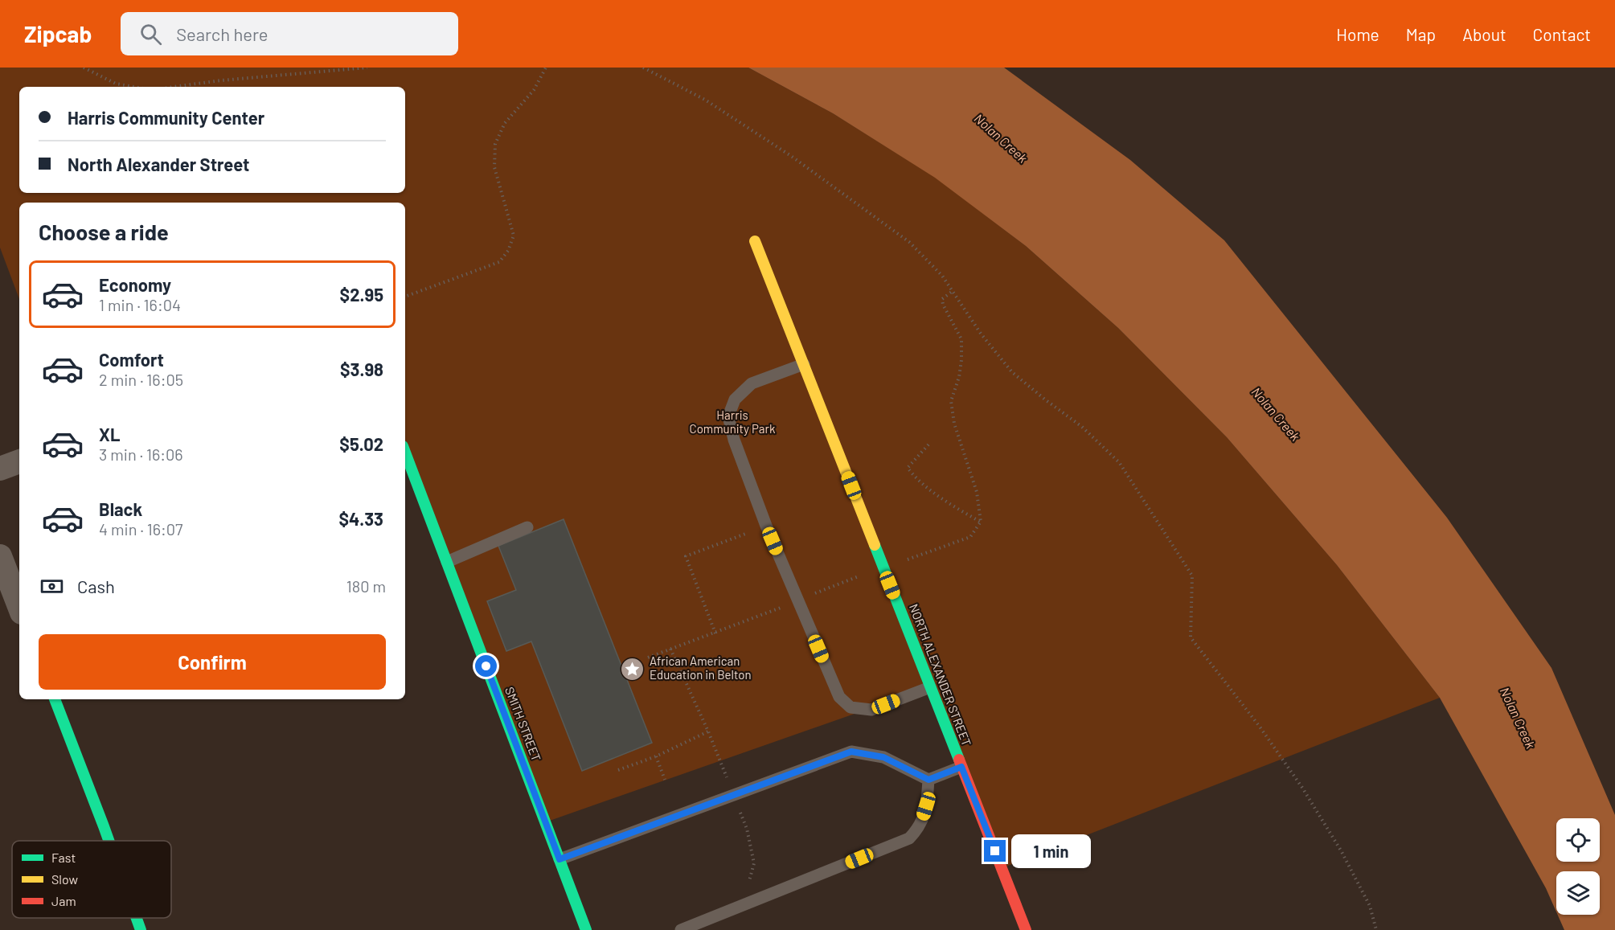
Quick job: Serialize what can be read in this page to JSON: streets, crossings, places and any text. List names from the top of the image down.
{
  "streets": {
    "street": ["NORTH ALEXANDER STREET", "SMITH STREET"]
  },
  "water": ["Nolan Creek"],
  "parks": ["Harris Community Park"],
  "places": {
    "place": ["African American Education in Belton"]
  },
  "legend": ["Fast", "Slow", "Jam"],
  "page": {
    "header": "Zipcab",
    "search": "Search here",
    "nav": [
      "Home",
      "Map",
      "About",
      "Contact"
    ],
    "banner": ["Harris Community Center", "North Alexander Street"],
    "heading": "Choose a ride",
    "list": [
      {
        "name": "Economy",
        "note": "1 min · 16:04",
        "value": "$2.95"
      },
      {
        "name": "Comfort",
        "note": "2 min · 16:05",
        "value": "$3.98"
      },
      {
        "name": "XL",
        "note": "3 min · 16:06",
        "value": "$5.02"
      },
      {
        "name": "Black",
        "note": "4 min · 16:07",
        "value": "$4.33"
      }
    ],
    "pay": ["Cash", "180 m"],
    "buttons": "Confirm",
    "bubble": "1 min"
  }
}
